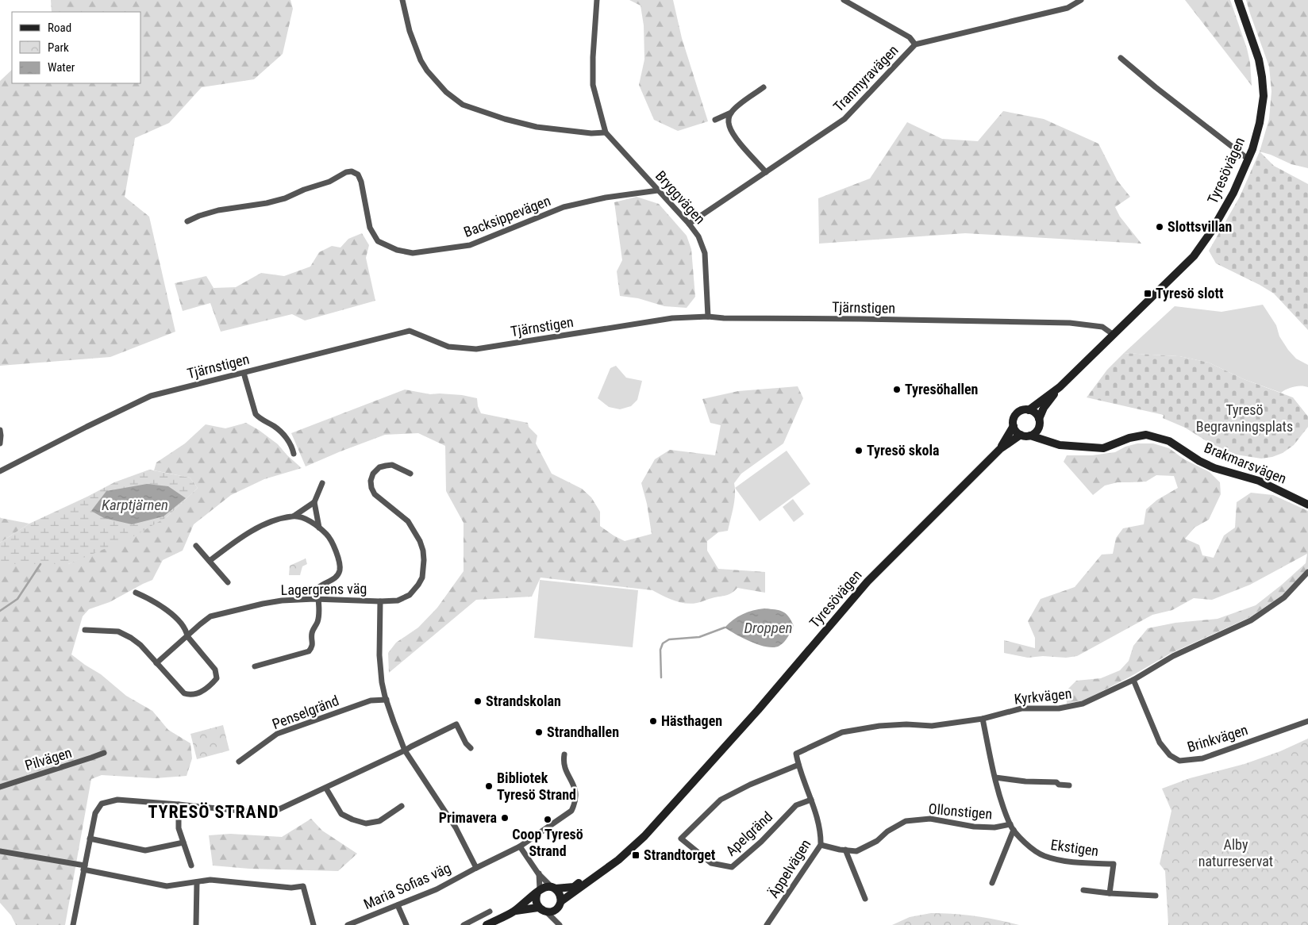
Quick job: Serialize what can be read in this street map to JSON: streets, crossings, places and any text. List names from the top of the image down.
{
  "streets": {
    "main road": ["Tyresövägen", "Brakmarsvägen"],
    "street": [
      "Tranmyravägen",
      "Bryggvägen",
      "Backsippevägen",
      "Tjärnstigen",
      "Lagergrens väg",
      "Kyrkvägen",
      "Penselgränd",
      "Brinkvägen",
      "Pilvägen",
      "Ollonstigen",
      "Apelgränd",
      "Ekstigen",
      "Äppelvägen",
      "Maria Sofias väg"
    ]
  },
  "crossings": [
    ["Tranmyravägen", "Bryggvägen"],
    ["Tyresövägen", "Tjärnstigen"],
    ["Tyresövägen", "Brakmarsvägen"],
    ["Bryggvägen", "Backsippevägen"],
    ["Bryggvägen", "Tjärnstigen"],
    ["Lagergrens väg", "Penselgränd"],
    ["Lagergrens väg", "Maria Sofias väg"],
    ["Kyrkvägen", "Brinkvägen"],
    ["Kyrkvägen", "Ekstigen"],
    ["Kyrkvägen", "Äppelvägen"],
    ["Ollonstigen", "Ekstigen"],
    ["Ollonstigen", "Äppelvägen"],
    ["Apelgränd", "Äppelvägen"]
  ],
  "districts": ["TYRESÖ STRAND"],
  "water": ["Karptjärnen", "Droppen"],
  "parks": ["Tyresö Begravningsplats", "Alby naturreservat"],
  "places": {
    "other": [
      "Slottsvillan",
      "Tyresöhallen",
      "Tyresö skola",
      "Strandskolan",
      "Hästhagen",
      "Strandhallen",
      "Bibliotek Tyresö Strand",
      "Primavera",
      "Coop Tyresö Strand"
    ],
    "transit": ["Tyresö slott", "Strandtorget"]
  },
  "legend": ["Road", "Park", "Water"]
}
